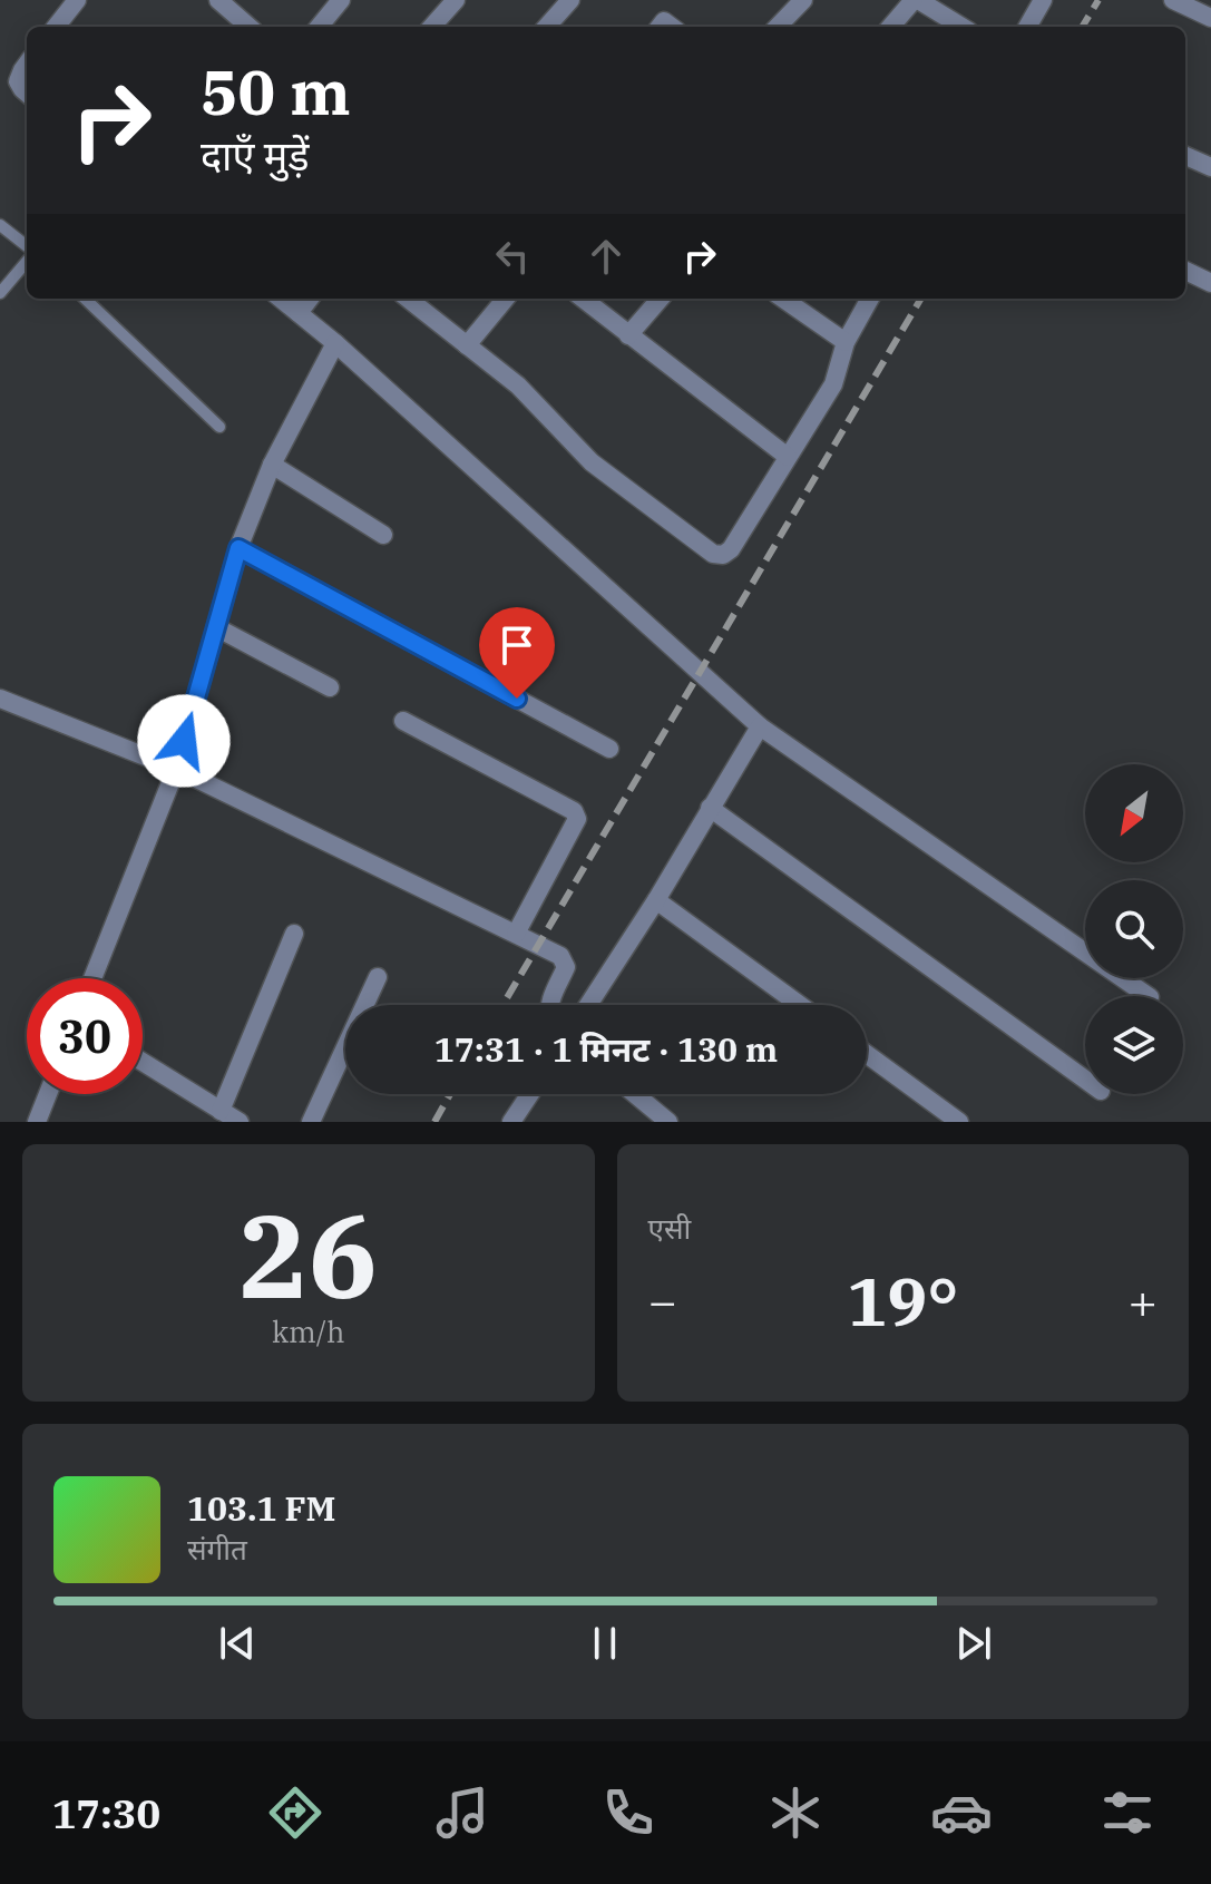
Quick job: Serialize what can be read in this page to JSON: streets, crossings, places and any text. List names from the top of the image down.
{
  "north": "bottom left",
  "page": {
    "turn": ["50 m", "दाएँ मुड़ें"],
    "limit": "30",
    "trip": "17:31 · 1 मिनट · 130 m",
    "tile": [
      ["26", "km/h"],
      "एसी"
    ],
    "heat": ["−", "19°", "+"],
    "song": ["103.1 FM", "संगीत"],
    "tabs": "17:30"
  }
}
